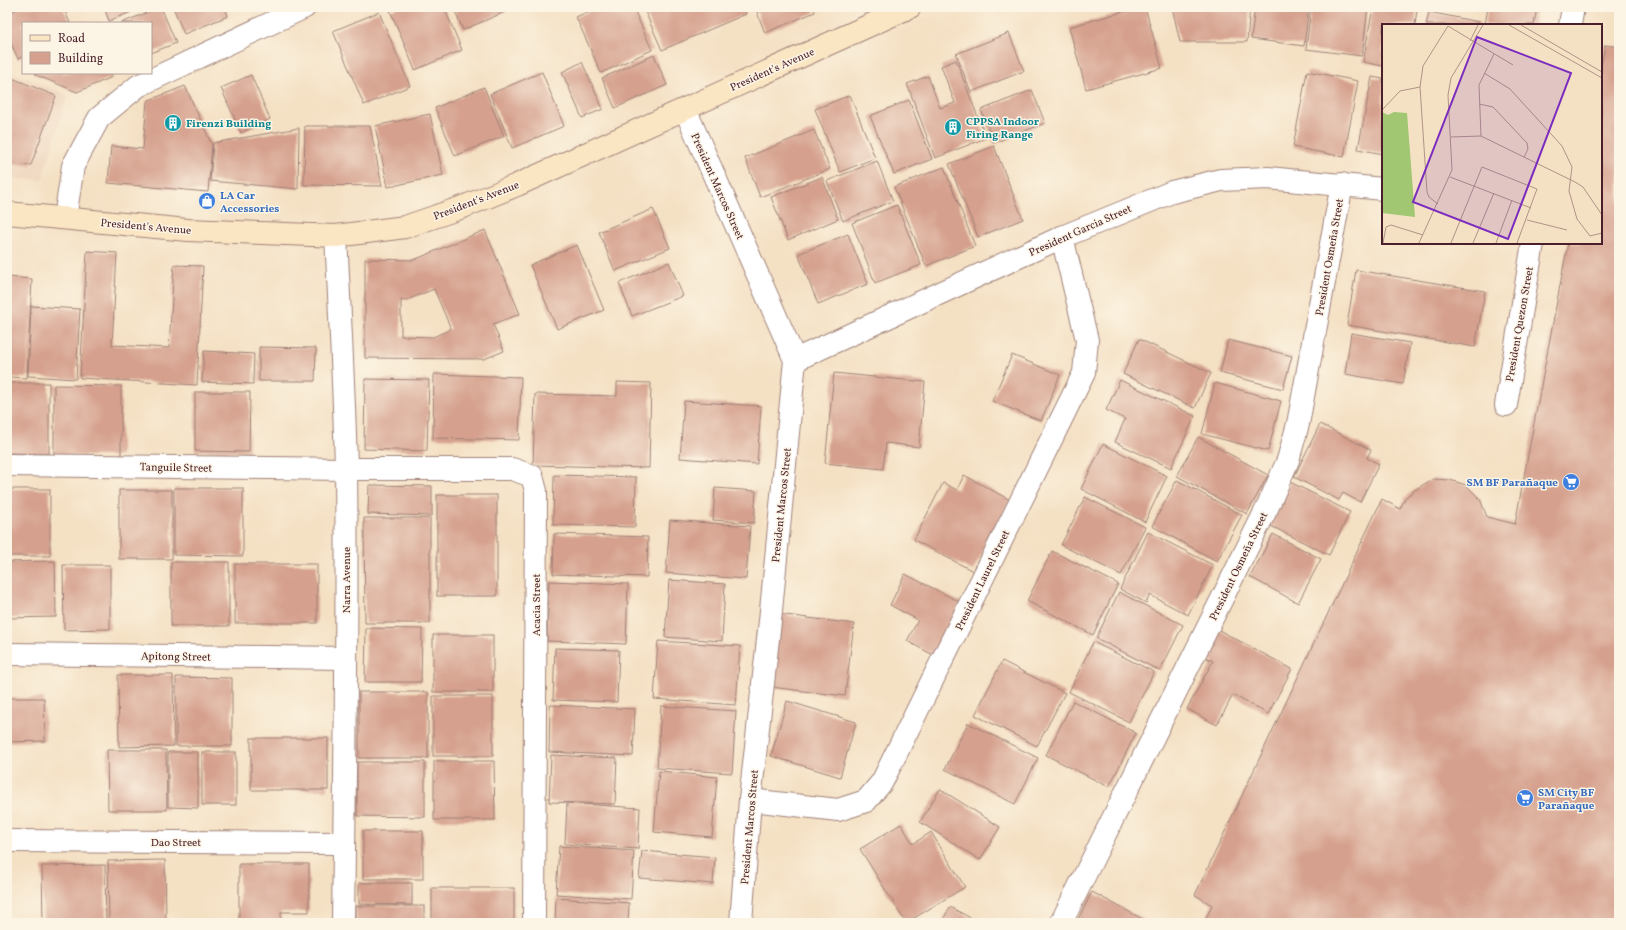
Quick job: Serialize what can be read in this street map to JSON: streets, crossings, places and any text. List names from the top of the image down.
{
  "streets": {
    "street": [
      "President's Avenue",
      "President Marcos Street",
      "President Garcia Street",
      "President Osmeña Street",
      "President Quezon Street",
      "Tanguile Street",
      "Narra Avenue",
      "President Laurel Street",
      "Acacia Street",
      "Apitong Street",
      "Dao Street"
    ]
  },
  "crossings": [
    ["President's Avenue", "President Marcos Street"],
    ["President's Avenue", "Narra Avenue"],
    ["President Marcos Street", "President Garcia Street"],
    ["President Marcos Street", "President Laurel Street"],
    ["President Garcia Street", "President Osmeña Street"],
    ["President Garcia Street", "President Laurel Street"],
    ["Tanguile Street", "Narra Avenue"],
    ["Tanguile Street", "Acacia Street"],
    ["Narra Avenue", "Acacia Street"],
    ["Narra Avenue", "Apitong Street"],
    ["Narra Avenue", "Dao Street"]
  ],
  "places": {
    "building": ["Firenzi Building", "CPPSA Indoor Firing Range"],
    "shop": ["LA Car Accessories"],
    "supermarket": ["SM BF Parañaque", "SM City BF Parañaque"]
  },
  "legend": ["Road", "Building"]
}
